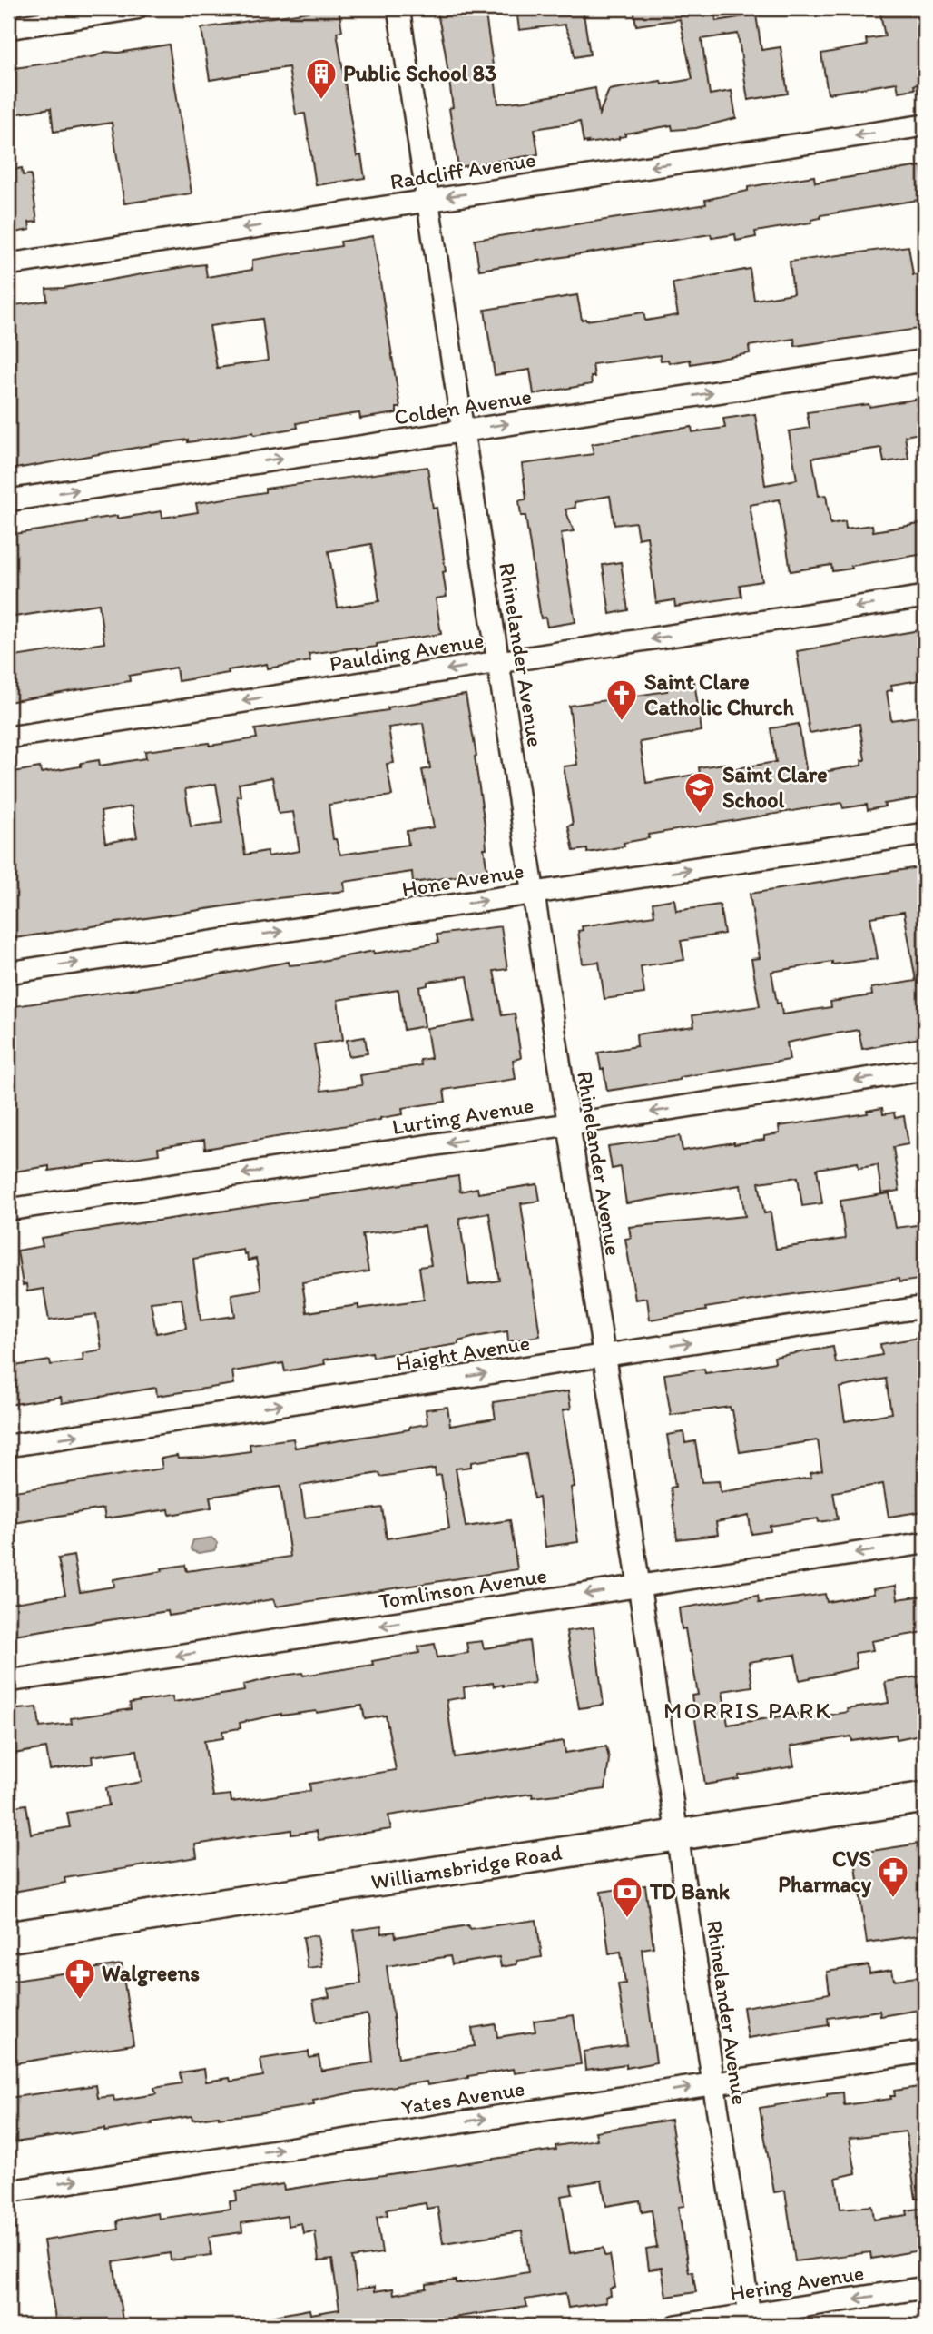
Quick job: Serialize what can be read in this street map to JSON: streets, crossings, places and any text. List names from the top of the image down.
{
  "streets": {
    "main road": ["Williamsbridge Road"],
    "street": [
      "Radcliff Avenue",
      "Colden Avenue",
      "Paulding Avenue",
      "Rhinelander Avenue",
      "Hone Avenue",
      "Lurting Avenue",
      "Haight Avenue",
      "Tomlinson Avenue",
      "Yates Avenue",
      "Hering Avenue"
    ]
  },
  "crossings": [
    ["Radcliff Avenue", "Rhinelander Avenue"],
    ["Colden Avenue", "Rhinelander Avenue"],
    ["Paulding Avenue", "Rhinelander Avenue"],
    ["Rhinelander Avenue", "Hone Avenue"],
    ["Rhinelander Avenue", "Lurting Avenue"],
    ["Rhinelander Avenue", "Haight Avenue"],
    ["Rhinelander Avenue", "Tomlinson Avenue"],
    ["Rhinelander Avenue", "Williamsbridge Road"],
    ["Rhinelander Avenue", "Yates Avenue"],
    ["Rhinelander Avenue", "Hering Avenue"]
  ],
  "one_way": [
    "Radcliff Avenue",
    "Colden Avenue",
    "Paulding Avenue",
    "Hone Avenue",
    "Lurting Avenue",
    "Haight Avenue",
    "Tomlinson Avenue",
    "Yates Avenue",
    "Hering Avenue"
  ],
  "districts": ["MORRIS PARK"],
  "places": {
    "building": ["Public School 83"],
    "church": ["Saint Clare Catholic Church"],
    "school or university": ["Saint Clare School"],
    "pharmacy": ["CVS Pharmacy", "Walgreens"],
    "bank": ["TD Bank"]
  }
}
